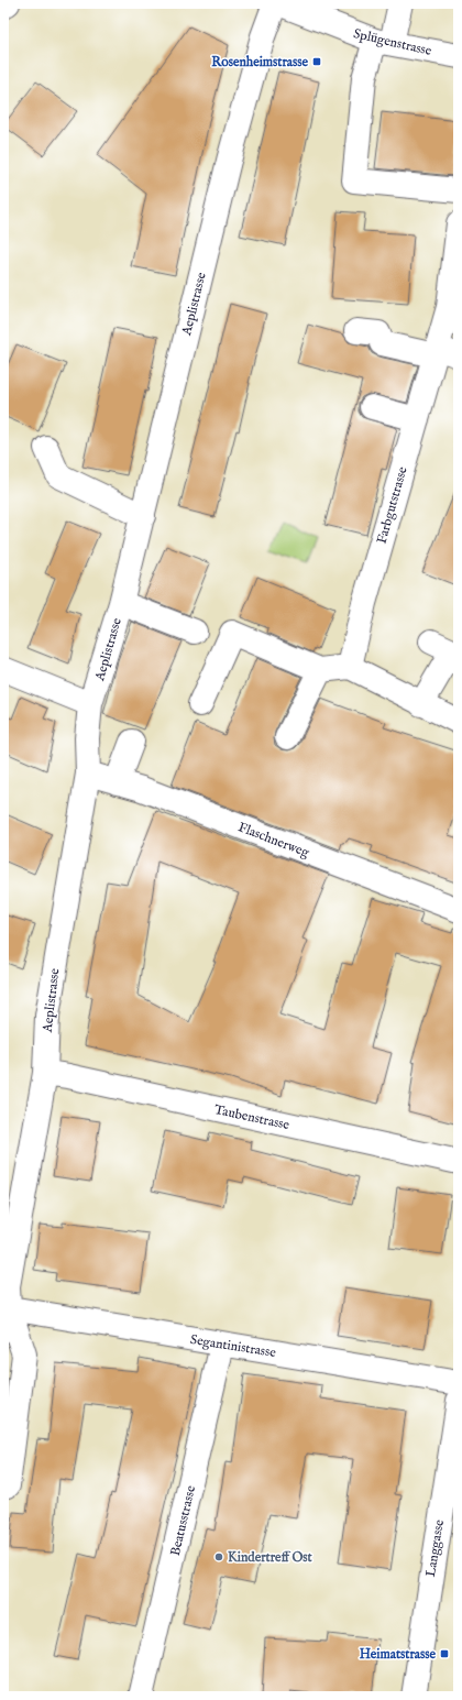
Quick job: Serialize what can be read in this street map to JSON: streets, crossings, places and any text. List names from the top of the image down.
{
  "streets": {
    "street": [
      "Splügenstrasse",
      "Aeplistrasse",
      "Farbgutstrasse",
      "Flaschnerweg",
      "Taubenstrasse",
      "Segantinistrasse",
      "Beatusstrasse",
      "Langgasse"
    ]
  },
  "crossings": [
    ["Aeplistrasse", "Flaschnerweg"],
    ["Aeplistrasse", "Taubenstrasse"],
    ["Aeplistrasse", "Segantinistrasse"],
    ["Segantinistrasse", "Beatusstrasse"]
  ],
  "places": {
    "transit": ["Rosenheimstrasse", "Heimatstrasse"],
    "other": ["Kindertreff Ost"]
  }
}
